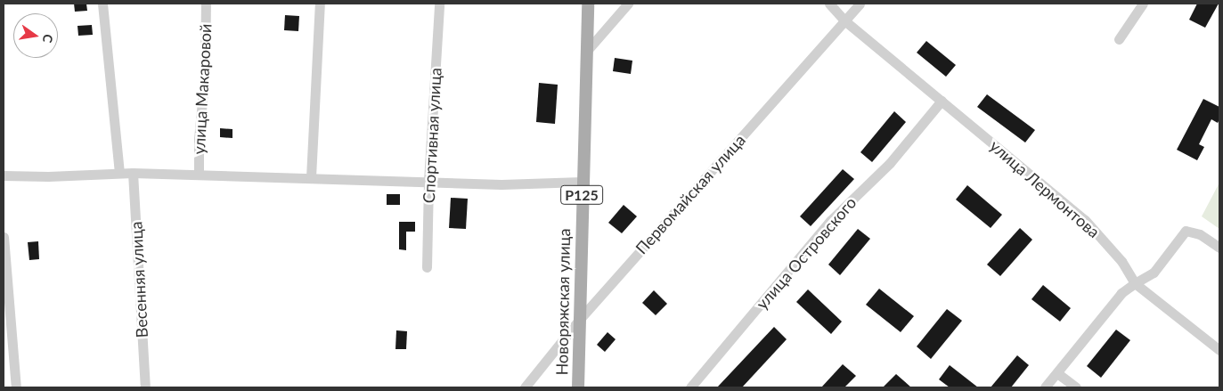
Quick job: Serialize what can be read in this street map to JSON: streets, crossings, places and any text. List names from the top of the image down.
{
  "streets": {
    "main road": ["Р125", "Новоряжская улица"],
    "street": [
      "улица Макаровой",
      "Спортивная улица",
      "улица Лермонтова",
      "Первомайская улица",
      "улица Островского",
      "Весенняя улица"
    ]
  },
  "crossings": [
    ["улица Лермонтова", "Первомайская улица"],
    ["улица Лермонтова", "улица Островского"],
    ["Первомайская улица", "Новоряжская улица"]
  ],
  "north": "right"
}
